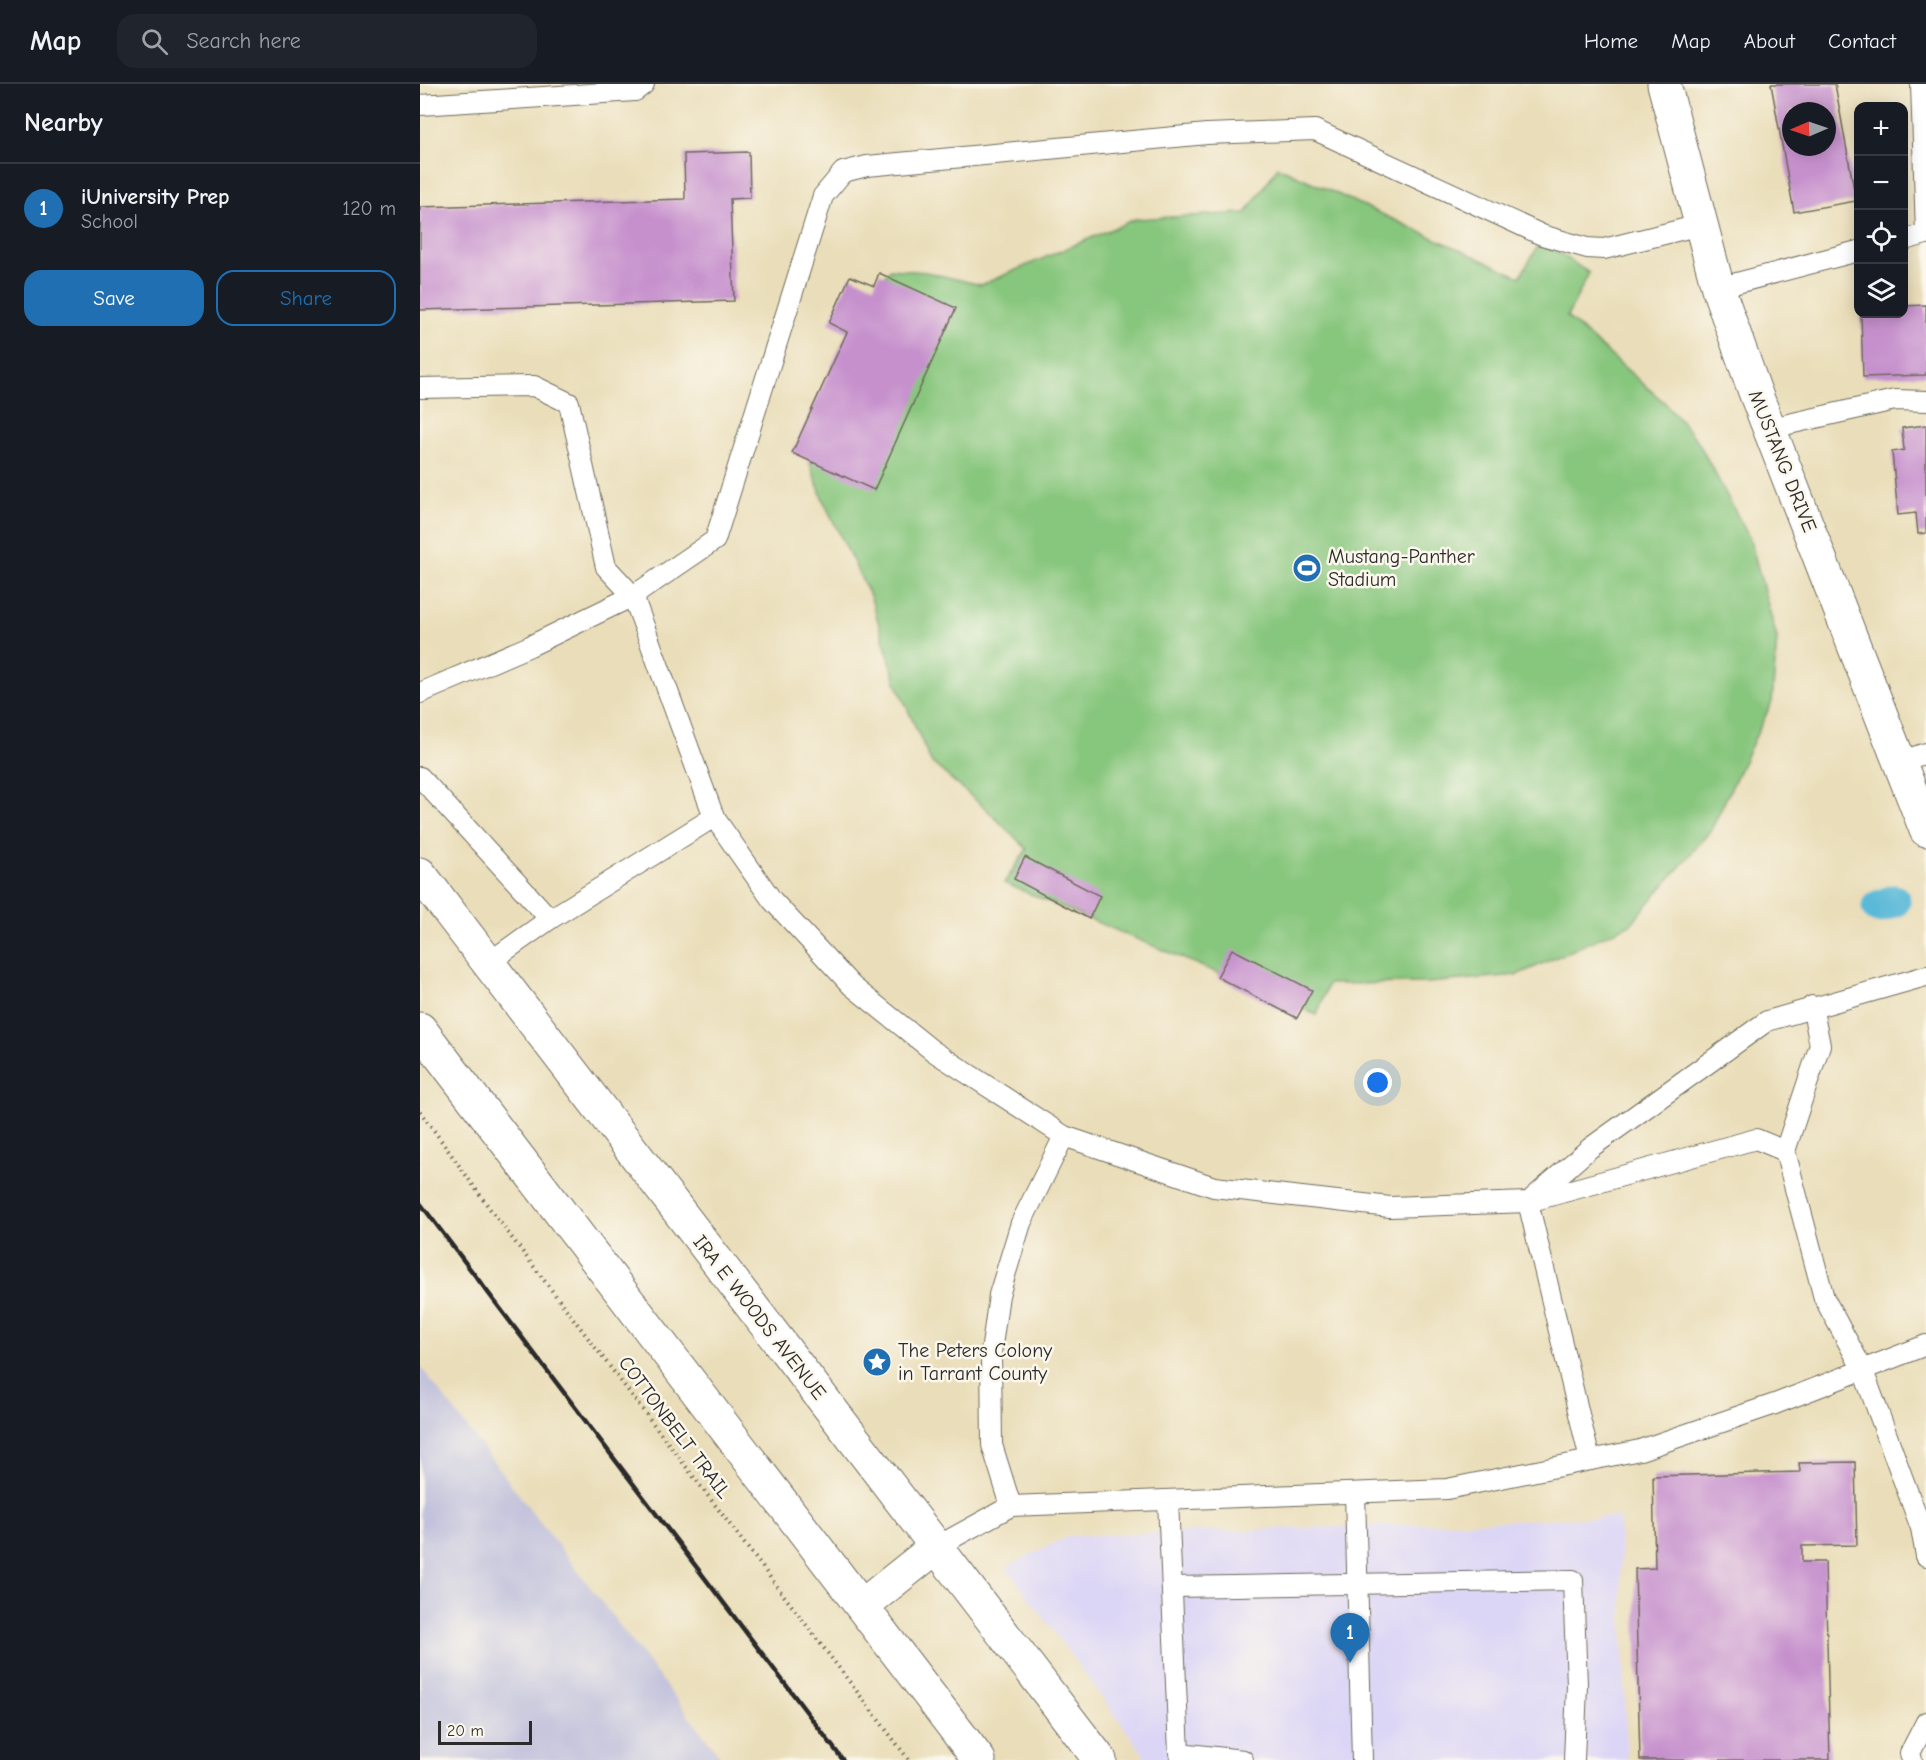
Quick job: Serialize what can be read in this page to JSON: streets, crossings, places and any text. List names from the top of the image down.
{
  "streets": {
    "main road": ["MUSTANG DRIVE", "IRA E WOODS AVENUE"],
    "path": ["COTTONBELT TRAIL"]
  },
  "places": {
    "sports": ["Mustang-Panther Stadium"],
    "place": ["The Peters Colony in Tarrant County"]
  },
  "scale_bar": "20 m",
  "north": "left",
  "page": {
    "header": "Map",
    "search": "Search here",
    "nav": [
      "Home",
      "Map",
      "About",
      "Contact"
    ],
    "heading": "Nearby",
    "map_buttons": ["+", "−"],
    "list": [
      {
        "mark": "1",
        "name": "iUniversity Prep",
        "note": "School",
        "value": "120 m"
      }
    ],
    "buttons": ["Save", "Share"],
    "pins": "1",
    "scale": "20 m"
  }
}
